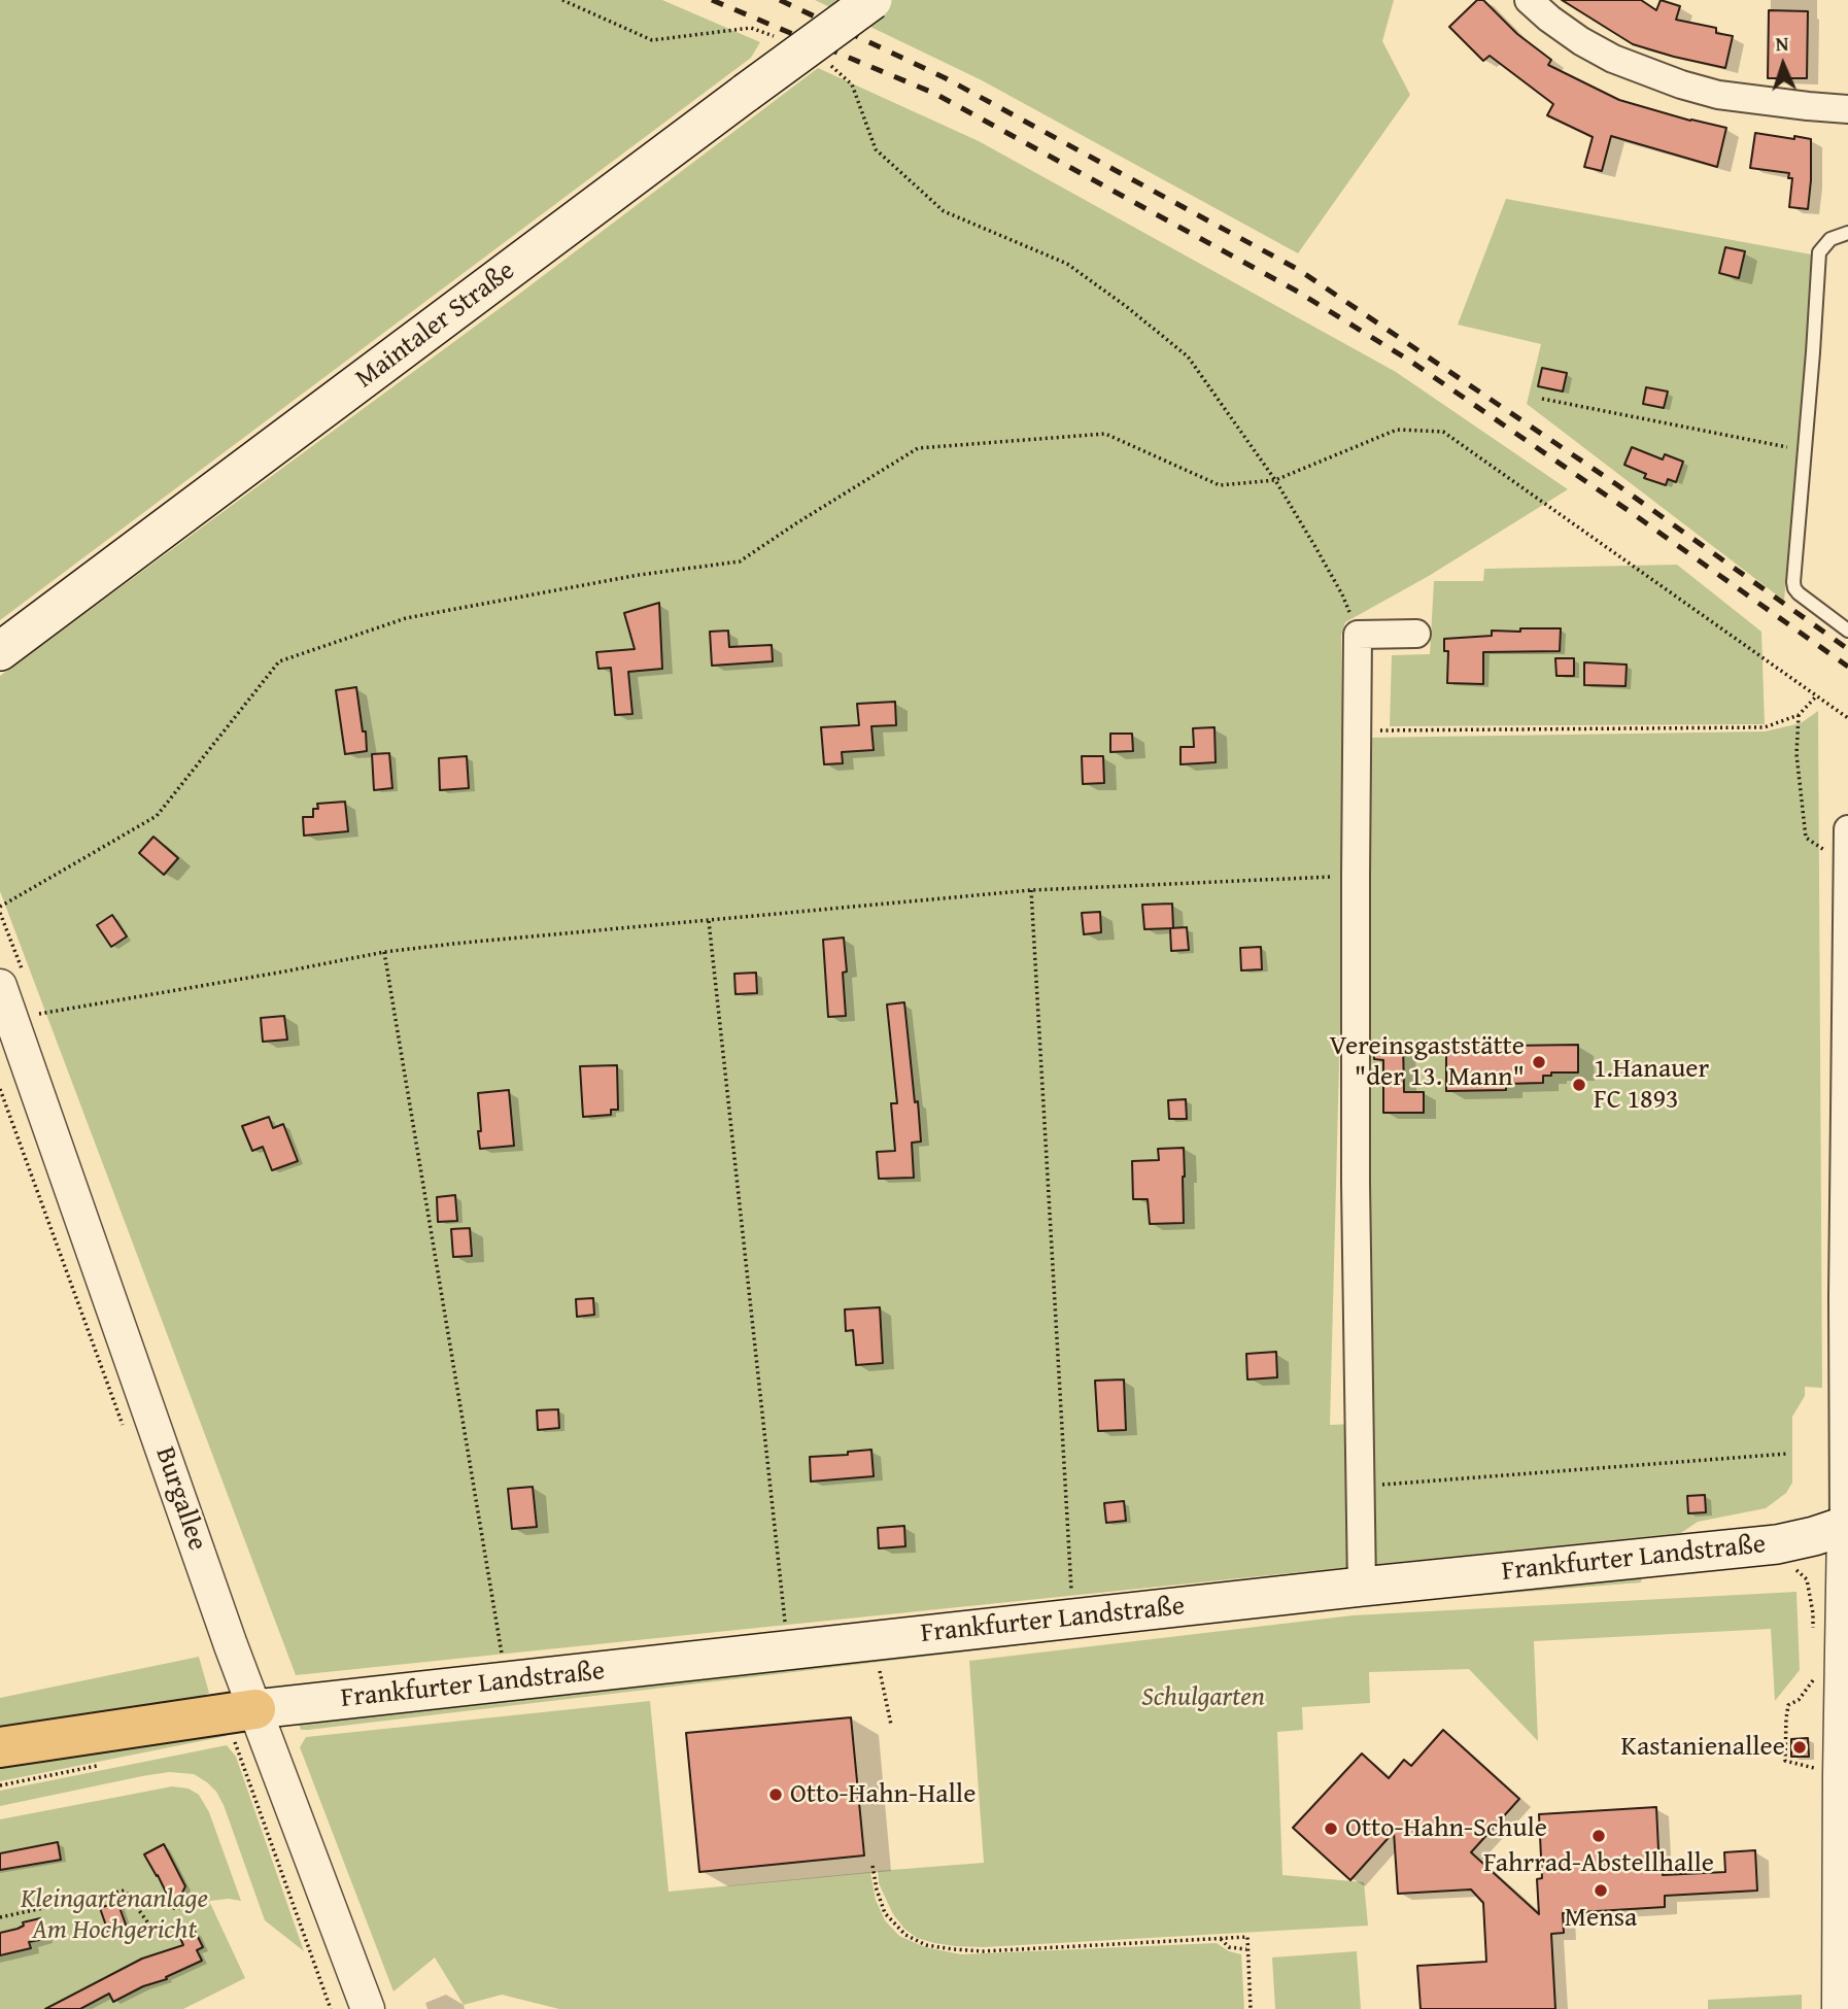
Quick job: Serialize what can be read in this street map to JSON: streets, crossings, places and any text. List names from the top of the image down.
{
  "streets": {
    "main road": ["Maintaler Straße", "Frankfurter Landstraße"],
    "street": ["Burgallee"]
  },
  "crossings": [
    ["Burgallee", "Frankfurter Landstraße"]
  ],
  "parks": ["Schulgarten", "Kleingartenanlage Am Hochgericht"],
  "places": [
    "Vereinsgaststätte \"der 13. Mann\"",
    "1.Hanauer FC 1893",
    "Kastanienallee",
    "Otto-Hahn-Halle",
    "Otto-Hahn-Schule",
    "Fahrrad-Abstellhalle",
    "Mensa"
  ],
  "north": "top"
}
